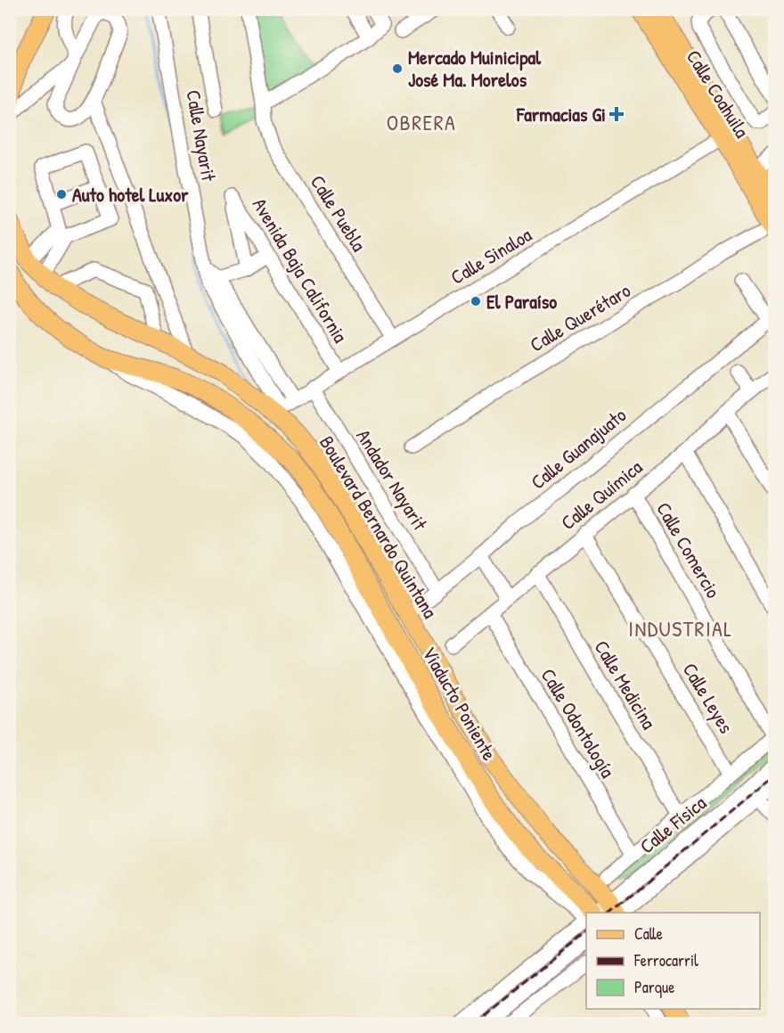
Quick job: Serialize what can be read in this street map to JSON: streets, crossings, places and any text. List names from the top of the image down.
{
  "streets": {
    "main road": ["Calle Coahuila", "Boulevard Bernardo Quintana", "Viaducto Poniente"],
    "street": [
      "Calle Nayarit",
      "Calle Puebla",
      "Calle Sinaloa",
      "Avenida Baja California",
      "Calle Querétaro",
      "Calle Guanajuato",
      "Andador Nayarit",
      "Calle Química",
      "Calle Comercio",
      "Calle Medicina",
      "Calle Leyes",
      "Calle Odontología",
      "Calle Física"
    ]
  },
  "crossings": [
    ["Calle Coahuila", "Calle Sinaloa"],
    ["Calle Coahuila", "Calle Querétaro"],
    ["Calle Nayarit", "Calle Sinaloa"],
    ["Calle Puebla", "Calle Sinaloa"],
    ["Calle Sinaloa", "Avenida Baja California"],
    ["Calle Sinaloa", "Andador Nayarit"],
    ["Calle Guanajuato", "Andador Nayarit"],
    ["Calle Guanajuato", "Boulevard Bernardo Quintana"],
    ["Calle Química", "Calle Comercio"],
    ["Calle Química", "Calle Medicina"],
    ["Calle Química", "Calle Leyes"],
    ["Calle Química", "Calle Odontología"],
    ["Boulevard Bernardo Quintana", "Calle Física"],
    ["Calle Comercio", "Calle Física"],
    ["Calle Medicina", "Calle Física"],
    ["Calle Leyes", "Calle Física"],
    ["Calle Odontología", "Calle Física"]
  ],
  "districts": ["OBRERA", "INDUSTRIAL"],
  "places": {
    "other": ["Mercado Muinicipal José Ma. Morelos", "Auto hotel Luxor", "El Paraíso"],
    "health": ["Farmacias Gi"]
  },
  "legend": ["Calle", "Ferrocarril", "Parque"]
}
